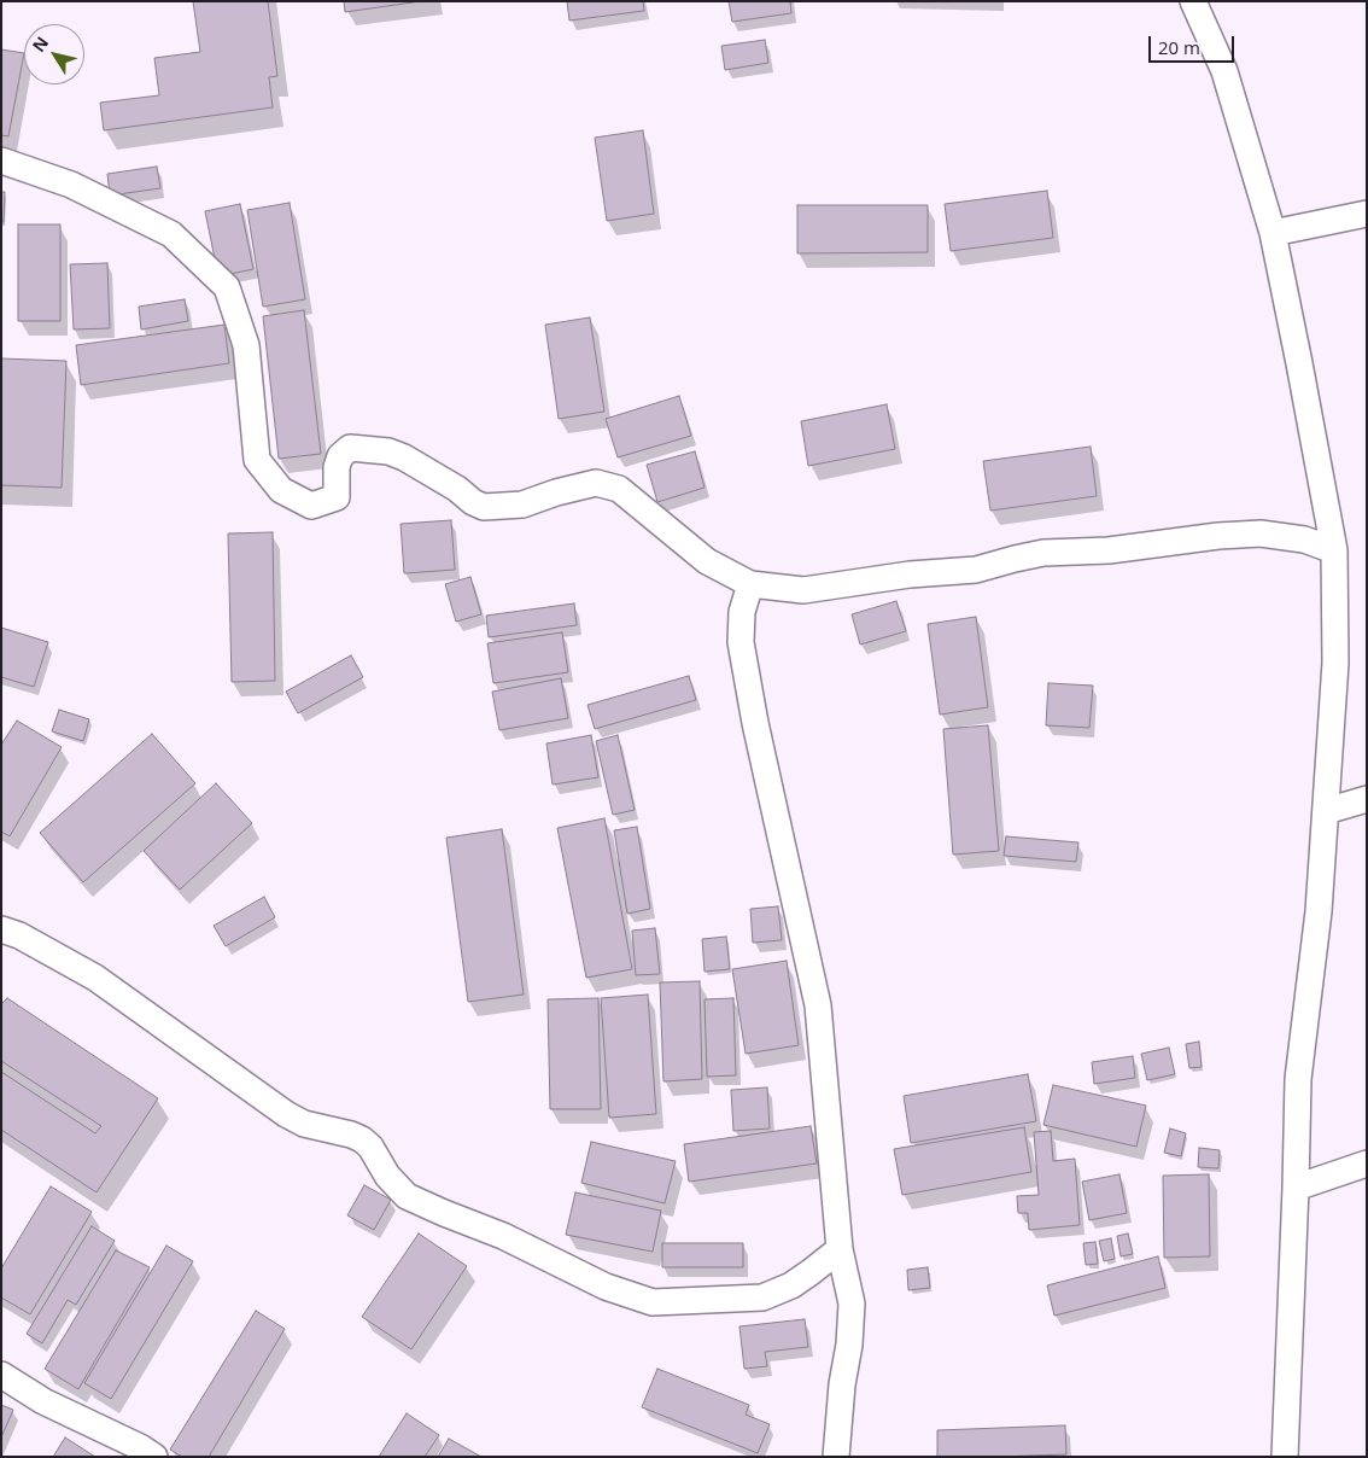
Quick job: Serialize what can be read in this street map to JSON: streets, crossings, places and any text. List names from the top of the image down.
{
  "scale_bar": "20 m",
  "north": "top left"
}
